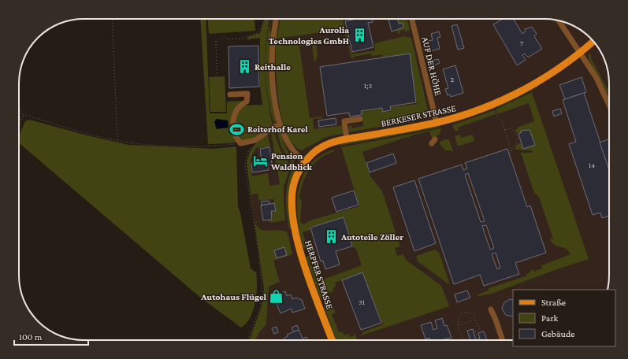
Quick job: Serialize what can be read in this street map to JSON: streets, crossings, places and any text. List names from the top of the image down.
{
  "streets": {
    "main road": ["BERKESER STRASSE", "HERPFER STRASSE"],
    "street": ["AUF DER HÖHE"]
  },
  "crossings": [
    ["AUF DER HÖHE", "BERKESER STRASSE"],
    ["BERKESER STRASSE", "HERPFER STRASSE"]
  ],
  "places": {
    "building": ["Aurolia Technologies GmbH", "Reithalle", "Autoteile Zöller"],
    "sports": ["Reiterhof Karel"],
    "hotel": ["Pension Waldblick"],
    "shop": ["Autohaus Flügel"]
  },
  "house_numbers": [
    "7",
    "2",
    "1;3",
    "14",
    "31"
  ],
  "legend": ["Straße", "Park", "Gebäude"],
  "scale_bar": "100 m"
}
